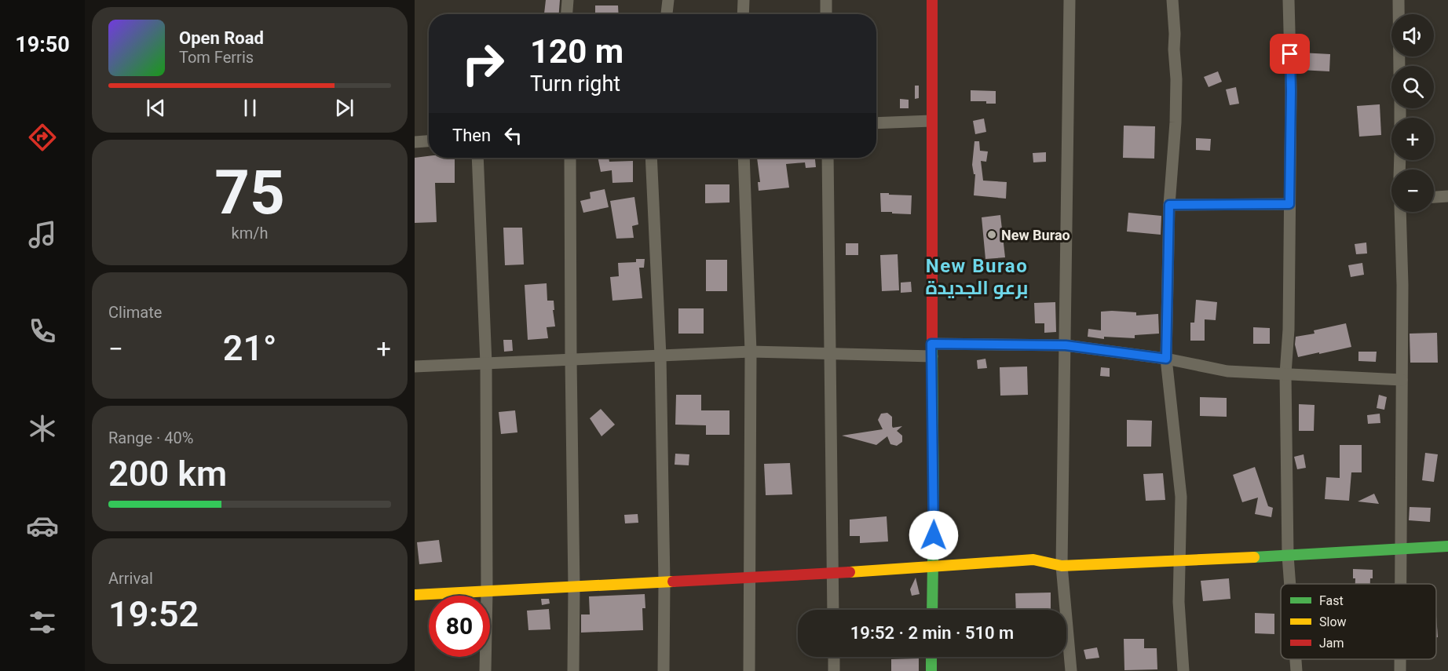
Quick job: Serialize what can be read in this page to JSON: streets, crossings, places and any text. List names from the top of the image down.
{
  "districts": ["New Burao برعو الجديدة"],
  "places": ["New Burao"],
  "legend": ["Fast", "Slow", "Jam"],
  "page": {
    "tabs": "19:50",
    "map_buttons": ["+", "−"],
    "turn": ["120 m", "Turn right"],
    "song": ["Open Road", "Tom Ferris"],
    "then": "Then",
    "tile": [
      ["75", "km/h"],
      "Climate",
      ["Range · 40%", "200 km"],
      ["Arrival", "19:52"]
    ],
    "heat": ["−", "21°", "+"],
    "limit": "80",
    "trip": "19:52 · 2 min · 510 m"
  }
}
